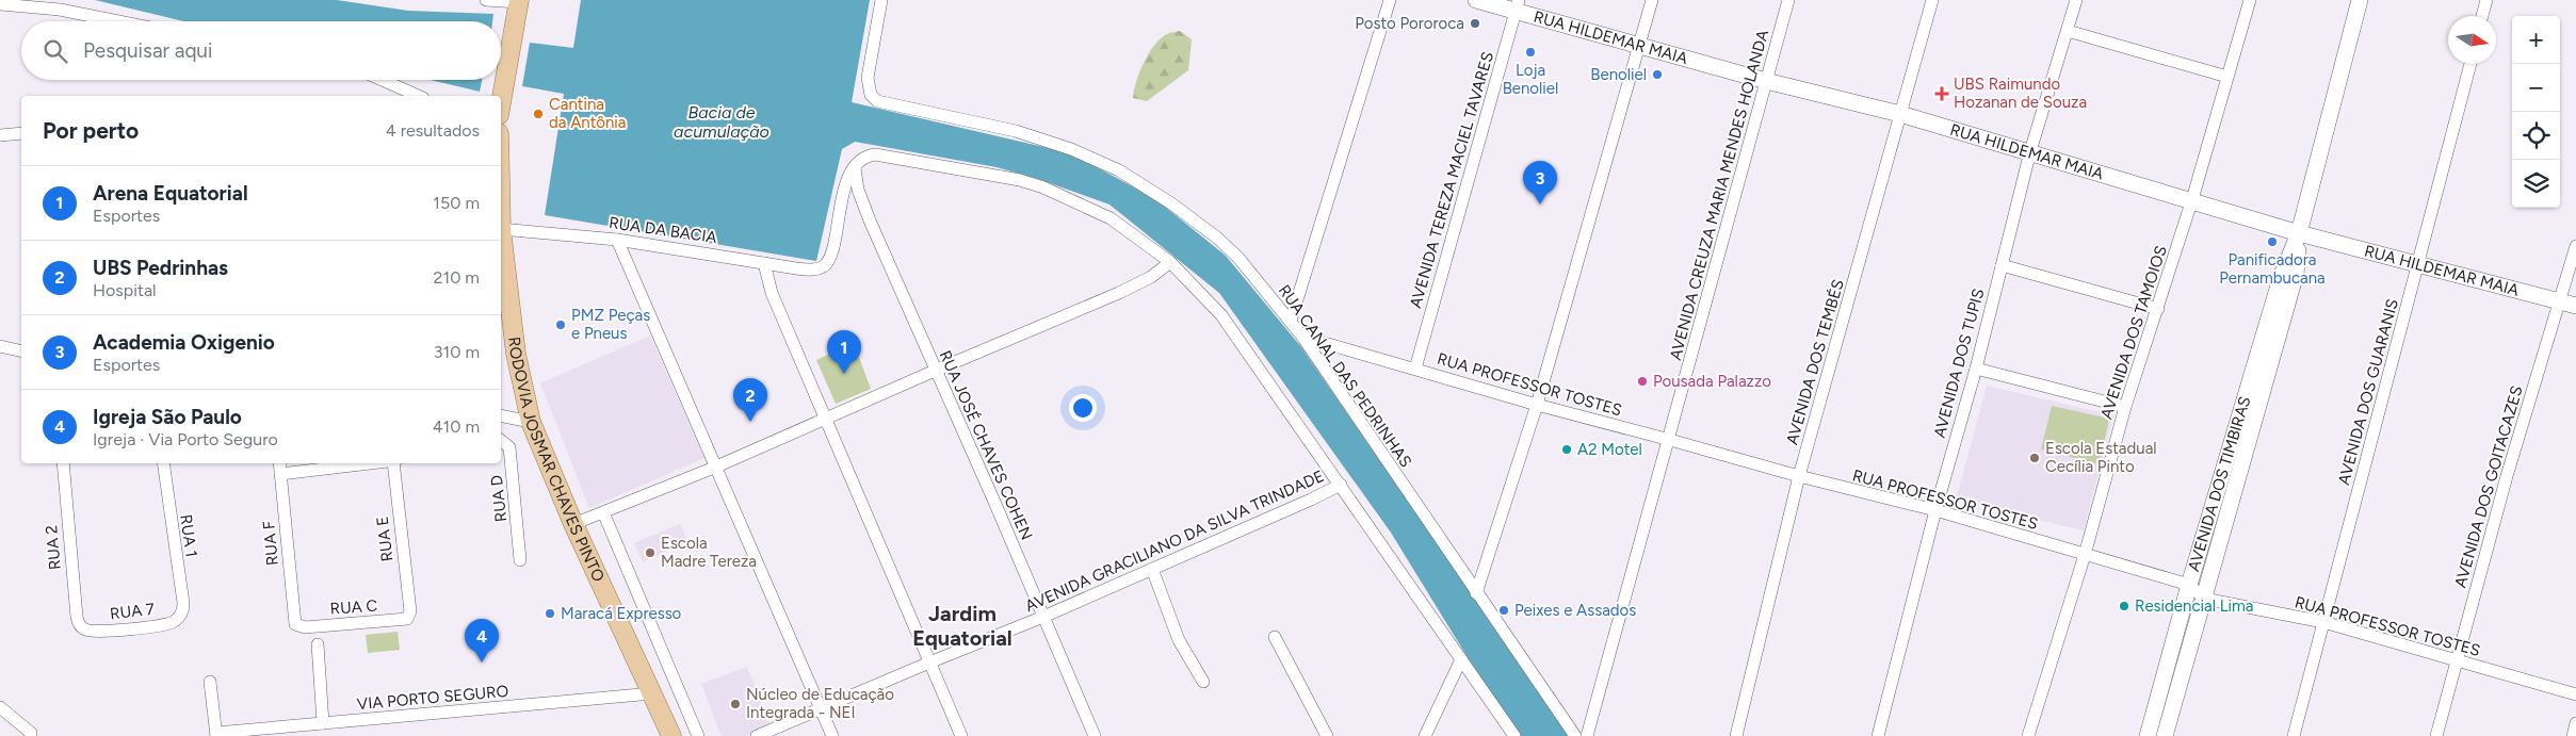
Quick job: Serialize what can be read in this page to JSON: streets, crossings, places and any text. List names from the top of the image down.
{
  "streets": {
    "main road": ["RODOVIA JOSMAR CHAVES PINTO"],
    "street": [
      "RUA HILDEMAR MAIA",
      "AVENIDA TEREZA MACIEL TAVARES",
      "AVENIDA CREUZA MARIA MENDES HOLANDA",
      "RUA DA BACIA",
      "AVENIDA DOS TAMOIOS",
      "AVENIDA DOS TEMBÉS",
      "AVENIDA DOS TUPIS",
      "RUA CANAL DAS PEDRINHAS",
      "RUA PROFESSOR TOSTES",
      "AVENIDA DOS GUARANIS",
      "RUA JOSÉ CHAVES COHEN",
      "AVENIDA DOS TIMBIRAS",
      "AVENIDA DOS GOITACAZES",
      "RUA D",
      "RUA 1",
      "RUA E",
      "AVENIDA GRACILIANO DA SILVA TRINDADE",
      "RUA F",
      "RUA 2",
      "RUA C",
      "RUA 7",
      "VIA PORTO SEGURO"
    ]
  },
  "crossings": [
    ["RUA HILDEMAR MAIA", "AVENIDA TEREZA MACIEL TAVARES"],
    ["RUA HILDEMAR MAIA", "AVENIDA CREUZA MARIA MENDES HOLANDA"],
    ["RUA HILDEMAR MAIA", "AVENIDA DOS TAMOIOS"],
    ["RUA HILDEMAR MAIA", "AVENIDA DOS TEMBÉS"],
    ["RUA HILDEMAR MAIA", "AVENIDA DOS TUPIS"],
    ["RUA HILDEMAR MAIA", "AVENIDA DOS GUARANIS"],
    ["RUA HILDEMAR MAIA", "AVENIDA DOS TIMBIRAS"],
    ["RUA HILDEMAR MAIA", "AVENIDA DOS GOITACAZES"],
    ["AVENIDA TEREZA MACIEL TAVARES", "RUA PROFESSOR TOSTES"],
    ["AVENIDA CREUZA MARIA MENDES HOLANDA", "RUA PROFESSOR TOSTES"],
    ["RUA DA BACIA", "RUA JOSÉ CHAVES COHEN"],
    ["RUA DA BACIA", "RODOVIA JOSMAR CHAVES PINTO"],
    ["AVENIDA DOS TAMOIOS", "RUA PROFESSOR TOSTES"],
    ["AVENIDA DOS TEMBÉS", "RUA PROFESSOR TOSTES"],
    ["AVENIDA DOS TUPIS", "RUA PROFESSOR TOSTES"],
    ["RUA CANAL DAS PEDRINHAS", "RUA PROFESSOR TOSTES"],
    ["RUA PROFESSOR TOSTES", "AVENIDA DOS GUARANIS"],
    ["RUA PROFESSOR TOSTES", "AVENIDA DOS TIMBIRAS"],
    ["RUA PROFESSOR TOSTES", "AVENIDA DOS GOITACAZES"],
    ["RUA JOSÉ CHAVES COHEN", "AVENIDA GRACILIANO DA SILVA TRINDADE"],
    ["RODOVIA JOSMAR CHAVES PINTO", "VIA PORTO SEGURO"],
    ["RUA 1", "RUA 7"],
    ["RUA E", "RUA C"],
    ["RUA F", "RUA C"],
    ["RUA 2", "RUA 7"]
  ],
  "districts": ["Jardim Equatorial"],
  "water": ["Bacia de acumulação"],
  "places": {
    "other": [
      "Posto Pororoca",
      "Loja Benoliel",
      "Benoliel",
      "Cantina da Antônia",
      "Panificadora Pernambucana",
      "PMZ Peças e Pneus",
      "Pousada Palazzo",
      "A2 Motel",
      "Escola Estadual Cecília Pinto",
      "Escola Madre Tereza",
      "Residencial Lima",
      "Peixes e Assados",
      "Maracá Expresso",
      "Núcleo de Educação Integrada - NEI"
    ],
    "health": ["UBS Raimundo Hozanan de Souza"]
  },
  "north": "right",
  "page": {
    "map_buttons": ["+", "−"],
    "search": "Pesquisar aqui",
    "heading": ["Por perto", "4 resultados"],
    "pins": [
      "3",
      "1",
      "2",
      "4"
    ],
    "list": [
      {
        "mark": "1",
        "name": "Arena Equatorial",
        "note": "Esportes",
        "value": "150 m"
      },
      {
        "mark": "2",
        "name": "UBS Pedrinhas",
        "note": "Hospital",
        "value": "210 m"
      },
      {
        "mark": "3",
        "name": "Academia Oxigenio",
        "note": "Esportes",
        "value": "310 m"
      },
      {
        "mark": "4",
        "name": "Igreja São Paulo",
        "note": "Igreja · Via Porto Seguro",
        "value": "410 m"
      }
    ]
  }
}
